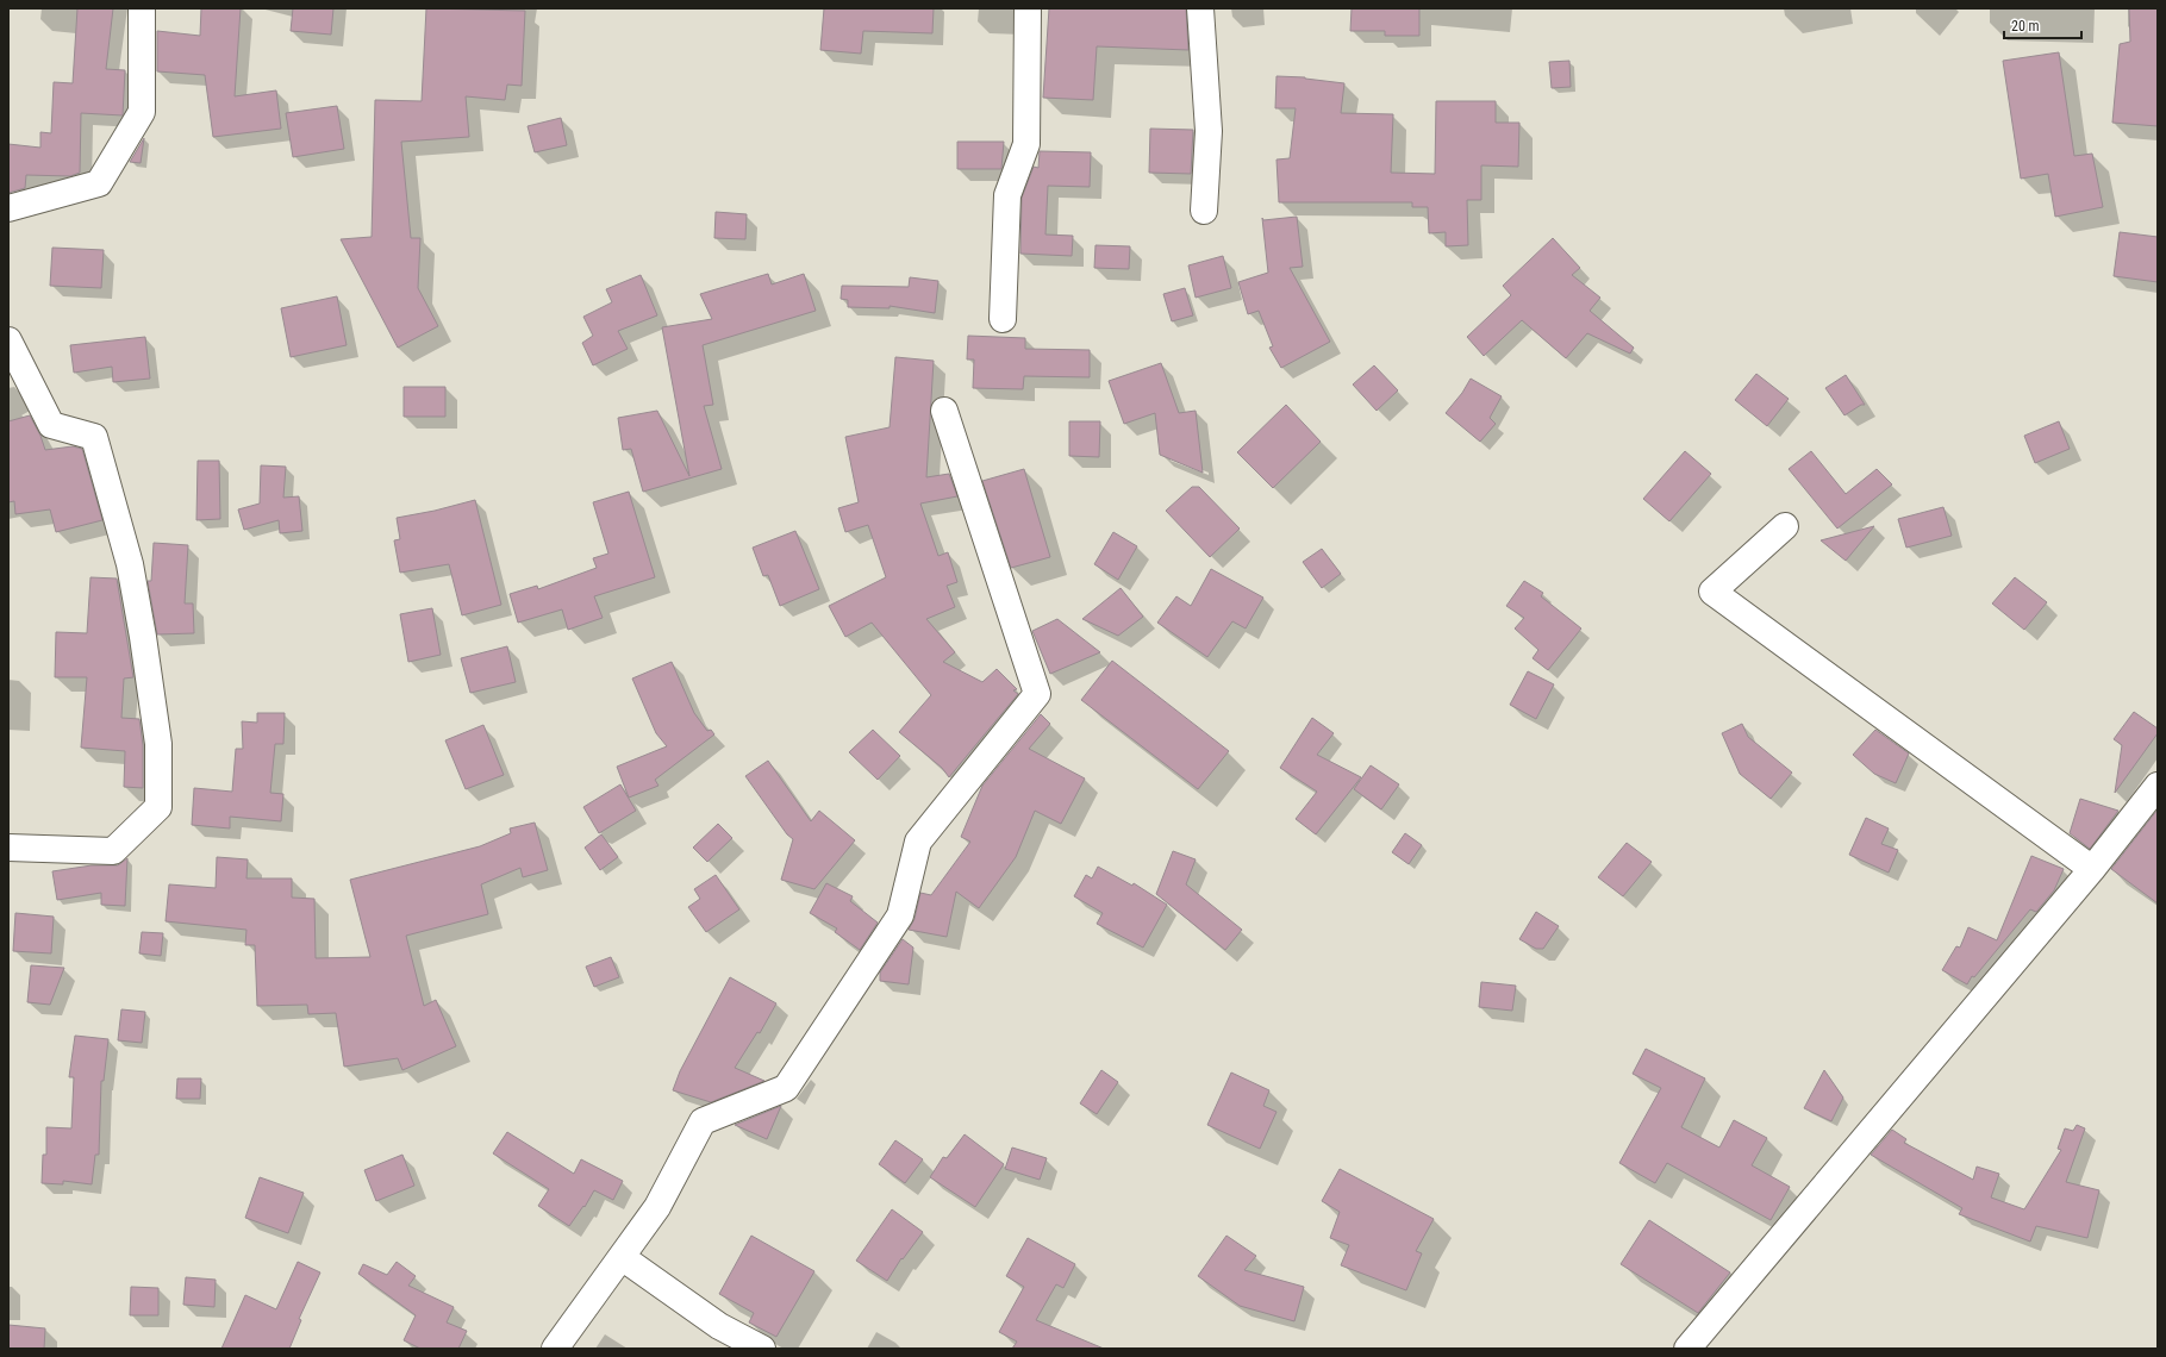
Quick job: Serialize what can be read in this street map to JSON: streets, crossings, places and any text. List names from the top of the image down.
{
  "scale_bar": "20 m"
}
